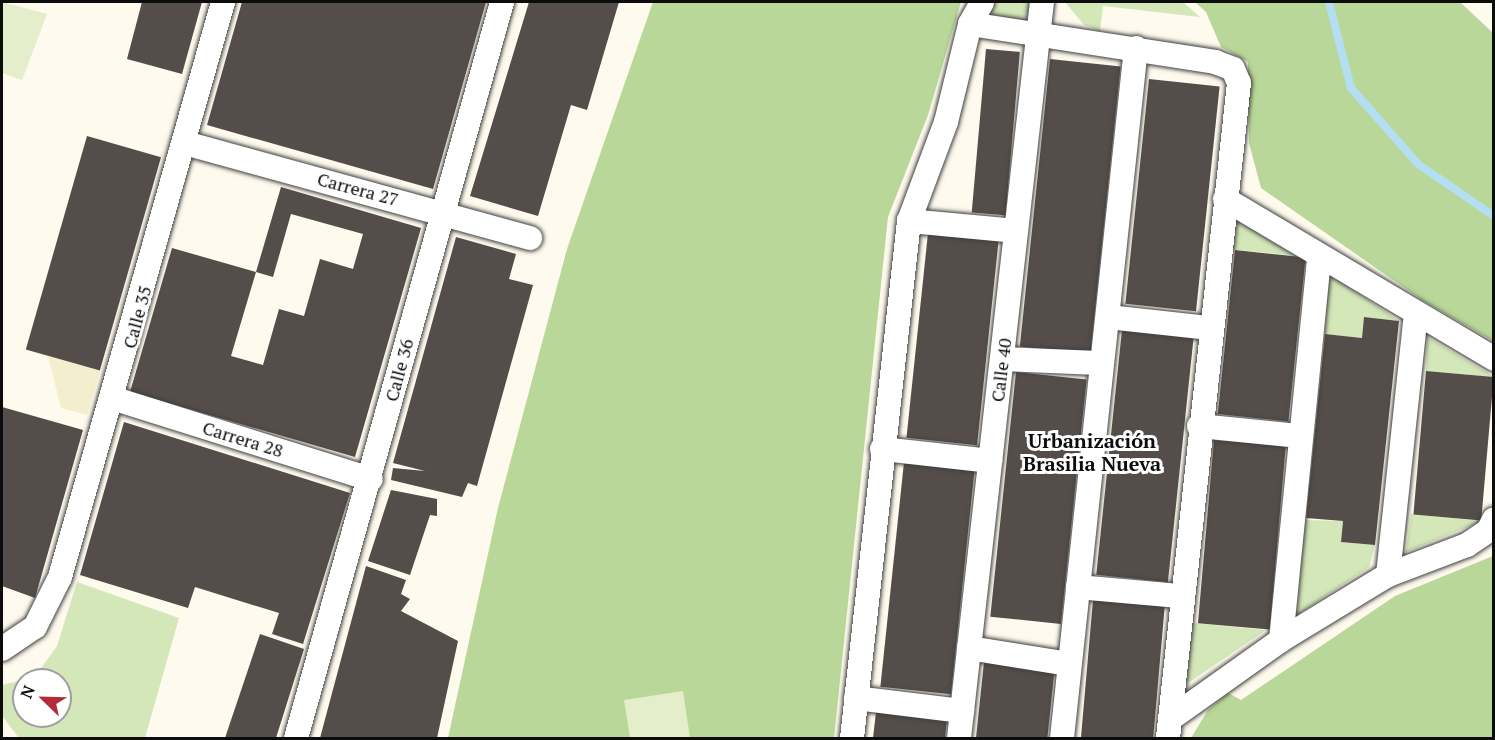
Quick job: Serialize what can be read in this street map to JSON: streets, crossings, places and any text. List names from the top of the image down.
{
  "streets": {
    "street": [
      "Carrera 27",
      "Calle 35",
      "Calle 36",
      "Calle 40",
      "Carrera 28"
    ]
  },
  "crossings": [
    ["Carrera 27", "Calle 35"],
    ["Carrera 27", "Calle 36"],
    ["Calle 35", "Carrera 28"],
    ["Calle 36", "Carrera 28"]
  ],
  "districts": ["Urbanización Brasilia Nueva"],
  "north": "top left"
}
